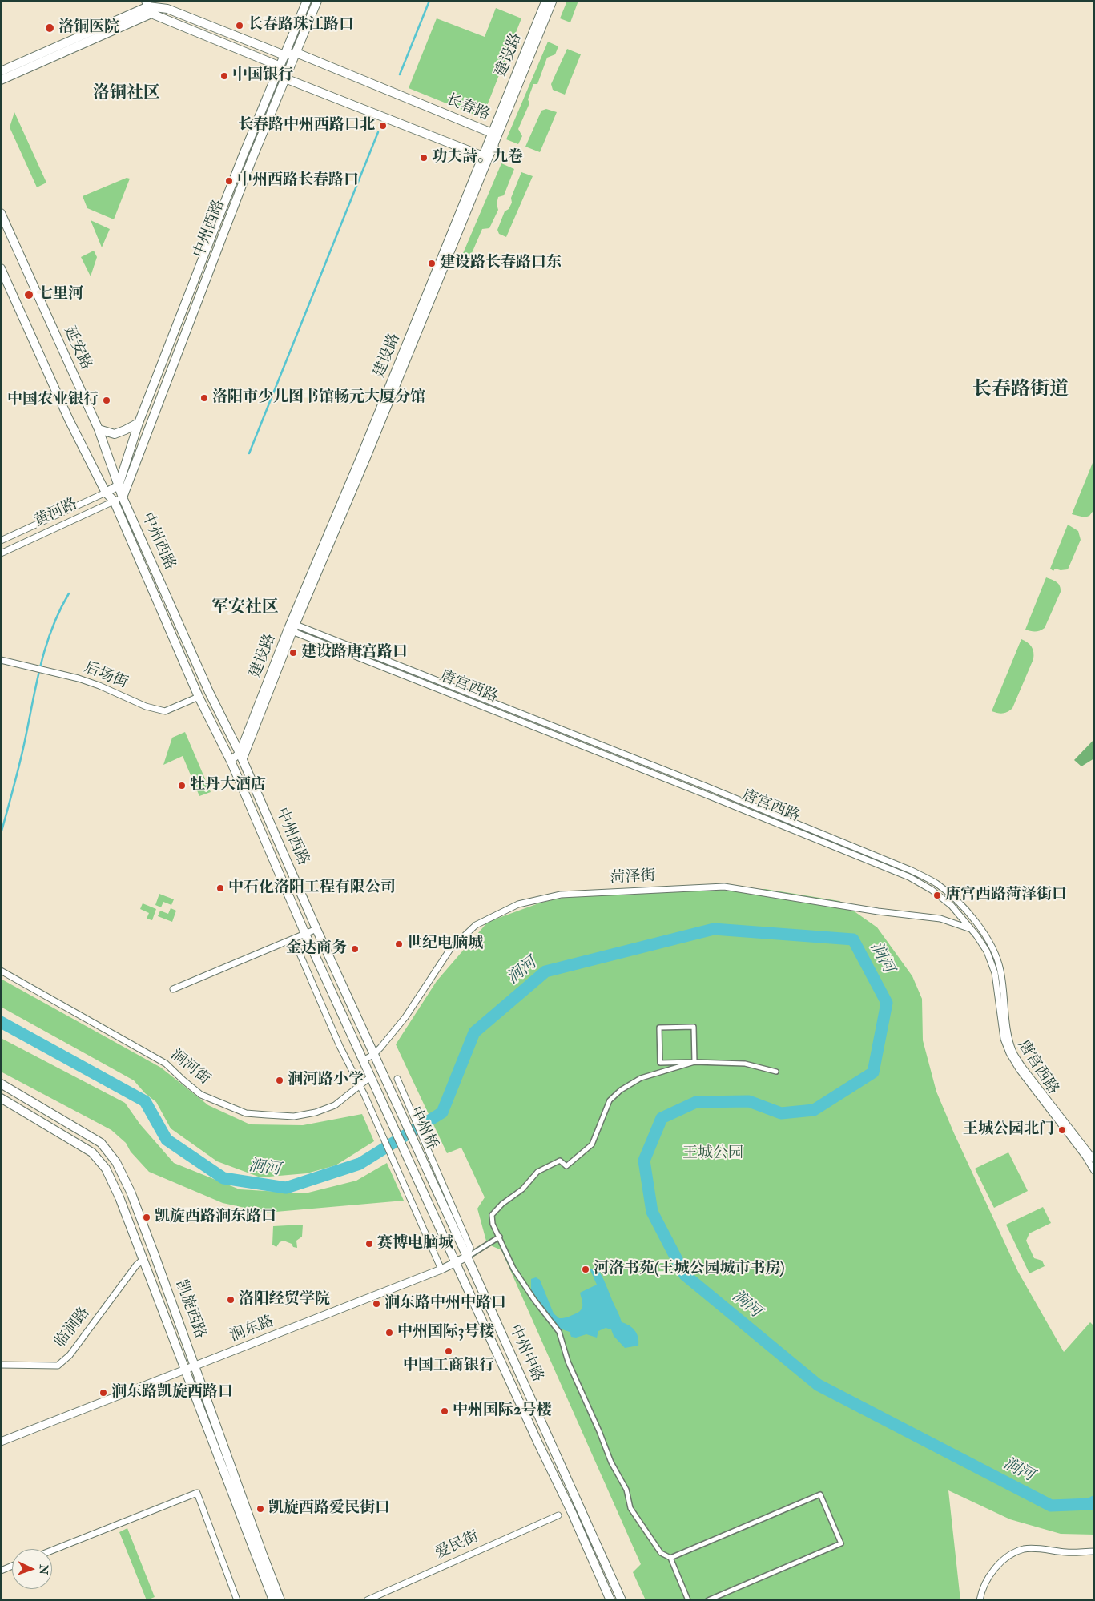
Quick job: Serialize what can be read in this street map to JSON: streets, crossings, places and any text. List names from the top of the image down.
{
  "streets": {
    "main road": [
      "长春路",
      "中州西路",
      "延安路",
      "中州桥",
      "凯旋西路",
      "中州中路"
    ],
    "street": [
      "建设路",
      "黄河路",
      "后场街",
      "唐宫西路",
      "菏泽街",
      "涧河街",
      "临涧路",
      "涧东路",
      "爱民街"
    ]
  },
  "crossings": [
    ["建设路", "长春路"],
    ["建设路", "中州西路"],
    ["建设路", "唐宫西路"],
    ["长春路", "中州西路"],
    ["中州西路", "延安路"],
    ["中州西路", "黄河路"],
    ["中州西路", "后场街"],
    ["中州西路", "菏泽街"],
    ["中州西路", "涧河街"],
    ["中州西路", "中州桥"],
    ["延安路", "黄河路"],
    ["唐宫西路", "菏泽街"],
    ["中州桥", "中州中路"],
    ["凯旋西路", "临涧路"],
    ["凯旋西路", "涧东路"],
    ["涧东路", "中州中路"]
  ],
  "districts": ["洛铜社区", "长春路街道", "军安社区"],
  "water": ["涧河"],
  "parks": ["王城公园"],
  "places": [
    "长春路珠江路口",
    "洛铜医院",
    "中国银行",
    "长春路中州西路口北",
    "功夫詩。九卷",
    "中州西路长春路口",
    "建设路长春路口东",
    "七里河",
    "洛阳市少儿图书馆畅元大厦分馆",
    "中国农业银行",
    "建设路唐宫路口",
    "牡丹大酒店",
    "中石化洛阳工程有限公司",
    "唐宫西路菏泽街口",
    "世纪电脑城",
    "金达商务",
    "涧河路小学",
    "王城公园北门",
    "凯旋西路涧东路口",
    "赛博电脑城",
    "河洛书苑(王城公园城市书房)",
    "洛阳经贸学院",
    "涧东路中州中路口",
    "中州国际3号楼",
    "中国工商银行",
    "涧东路凯旋西路口",
    "中州国际2号楼",
    "凯旋西路爱民街口"
  ],
  "north": "right"
}
